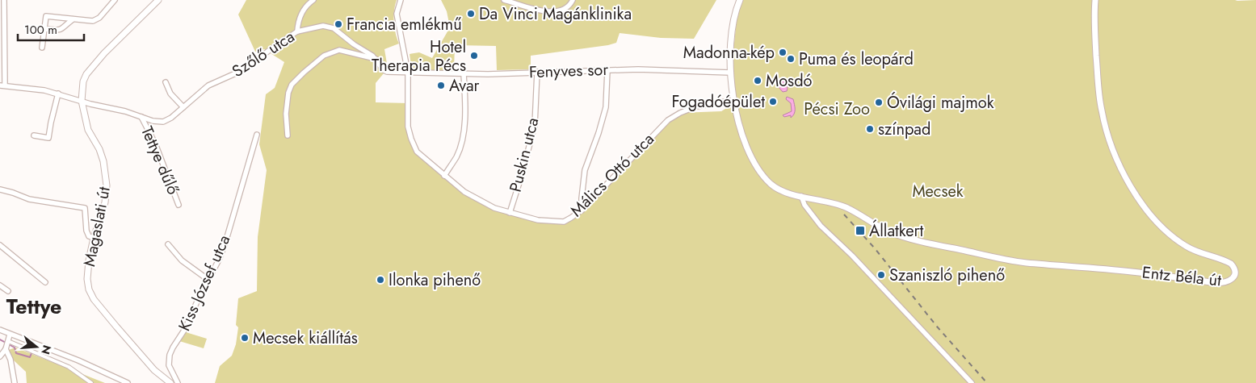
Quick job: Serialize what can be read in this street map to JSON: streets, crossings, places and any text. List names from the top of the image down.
{
  "streets": {
    "street": [
      "Szőlő utca",
      "Fenyves sor",
      "Puskin utca",
      "Tettye dűlő",
      "Málics Ottó utca",
      "Magaslati út",
      "Entz Béla út",
      "Kiss József utca"
    ]
  },
  "crossings": [
    ["Szőlő utca", "Tettye dűlő"],
    ["Szőlő utca", "Magaslati út"],
    ["Fenyves sor", "Puskin utca"],
    ["Fenyves sor", "Málics Ottó utca"],
    ["Puskin utca", "Málics Ottó utca"]
  ],
  "districts": ["Tettye"],
  "parks": ["Pécsi Zoo", "Mecsek"],
  "places": {
    "other": [
      "Da Vinci Magánklinika",
      "Francia emlékmű",
      "Madonna-kép",
      "Hotel Therapia Pécs",
      "Puma és leopárd",
      "Mosdó",
      "Avar",
      "Fogadóépület",
      "Óvilági majmok",
      "színpad",
      "Szaniszló pihenő",
      "Ilonka pihenő",
      "Mecsek kiállítás"
    ],
    "transit": ["Állatkert"]
  },
  "scale_bar": "100 m",
  "north": "right"
}
